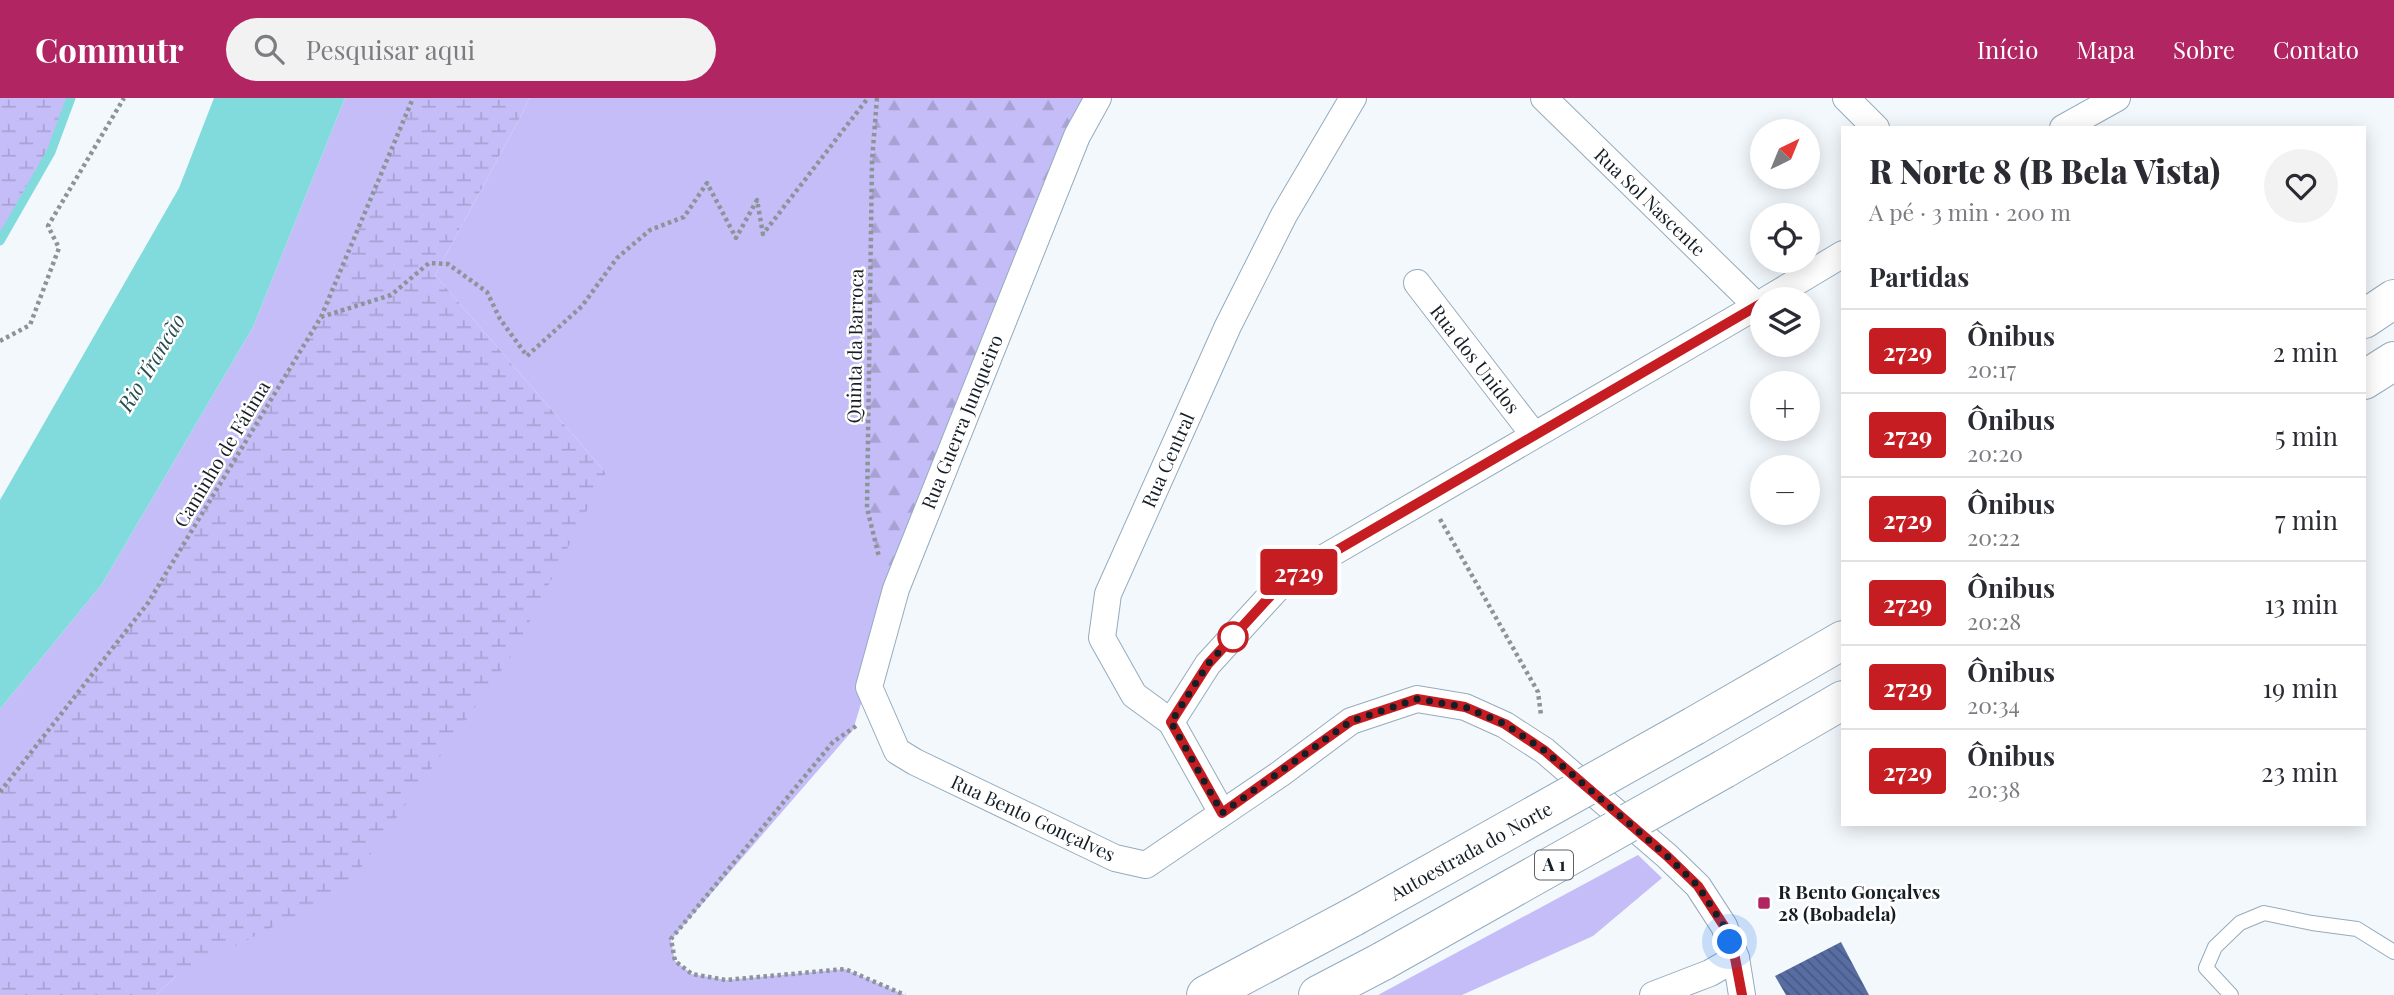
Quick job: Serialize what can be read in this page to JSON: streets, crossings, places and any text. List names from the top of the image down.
{
  "streets": {
    "highway": ["Autoestrada do Norte", "A 1"],
    "street": [
      "Rua Sol Nascente",
      "Rua dos Unidos",
      "Rua Guerra Junqueiro",
      "Rua Central",
      "Rua Bento Gonçalves"
    ],
    "path": ["Quinta da Barroca", "Caminho de Fátima"]
  },
  "crossings": [
    ["Quinta da Barroca", "Rua Guerra Junqueiro"],
    ["Rua Guerra Junqueiro", "Rua Bento Gonçalves"],
    ["Rua Central", "Rua Bento Gonçalves"]
  ],
  "water": ["Rio Trancão"],
  "places": {
    "transit": ["R Bento Gonçalves 28 (Bobadela)"]
  },
  "lines": ["bus line 2729"],
  "north": "top right",
  "page": {
    "header": "Commutr",
    "search": "Pesquisar aqui",
    "nav": [
      "Início",
      "Mapa",
      "Sobre",
      "Contato"
    ],
    "on_map": "2729",
    "map_buttons": ["+", "−"],
    "heading": [
      ["R Norte 8 (B Bela Vista)", "A pé · 3 min · 200 m"],
      "Partidas"
    ],
    "list": [
      {
        "mark": "2729",
        "name": "Ônibus",
        "note": "20:17",
        "value": "2 min"
      },
      {
        "mark": "2729",
        "name": "Ônibus",
        "note": "20:20",
        "value": "5 min"
      },
      {
        "mark": "2729",
        "name": "Ônibus",
        "note": "20:22",
        "value": "7 min"
      },
      {
        "mark": "2729",
        "name": "Ônibus",
        "note": "20:28",
        "value": "13 min"
      },
      {
        "mark": "2729",
        "name": "Ônibus",
        "note": "20:34",
        "value": "19 min"
      },
      {
        "mark": "2729",
        "name": "Ônibus",
        "note": "20:38",
        "value": "23 min"
      }
    ]
  }
}
